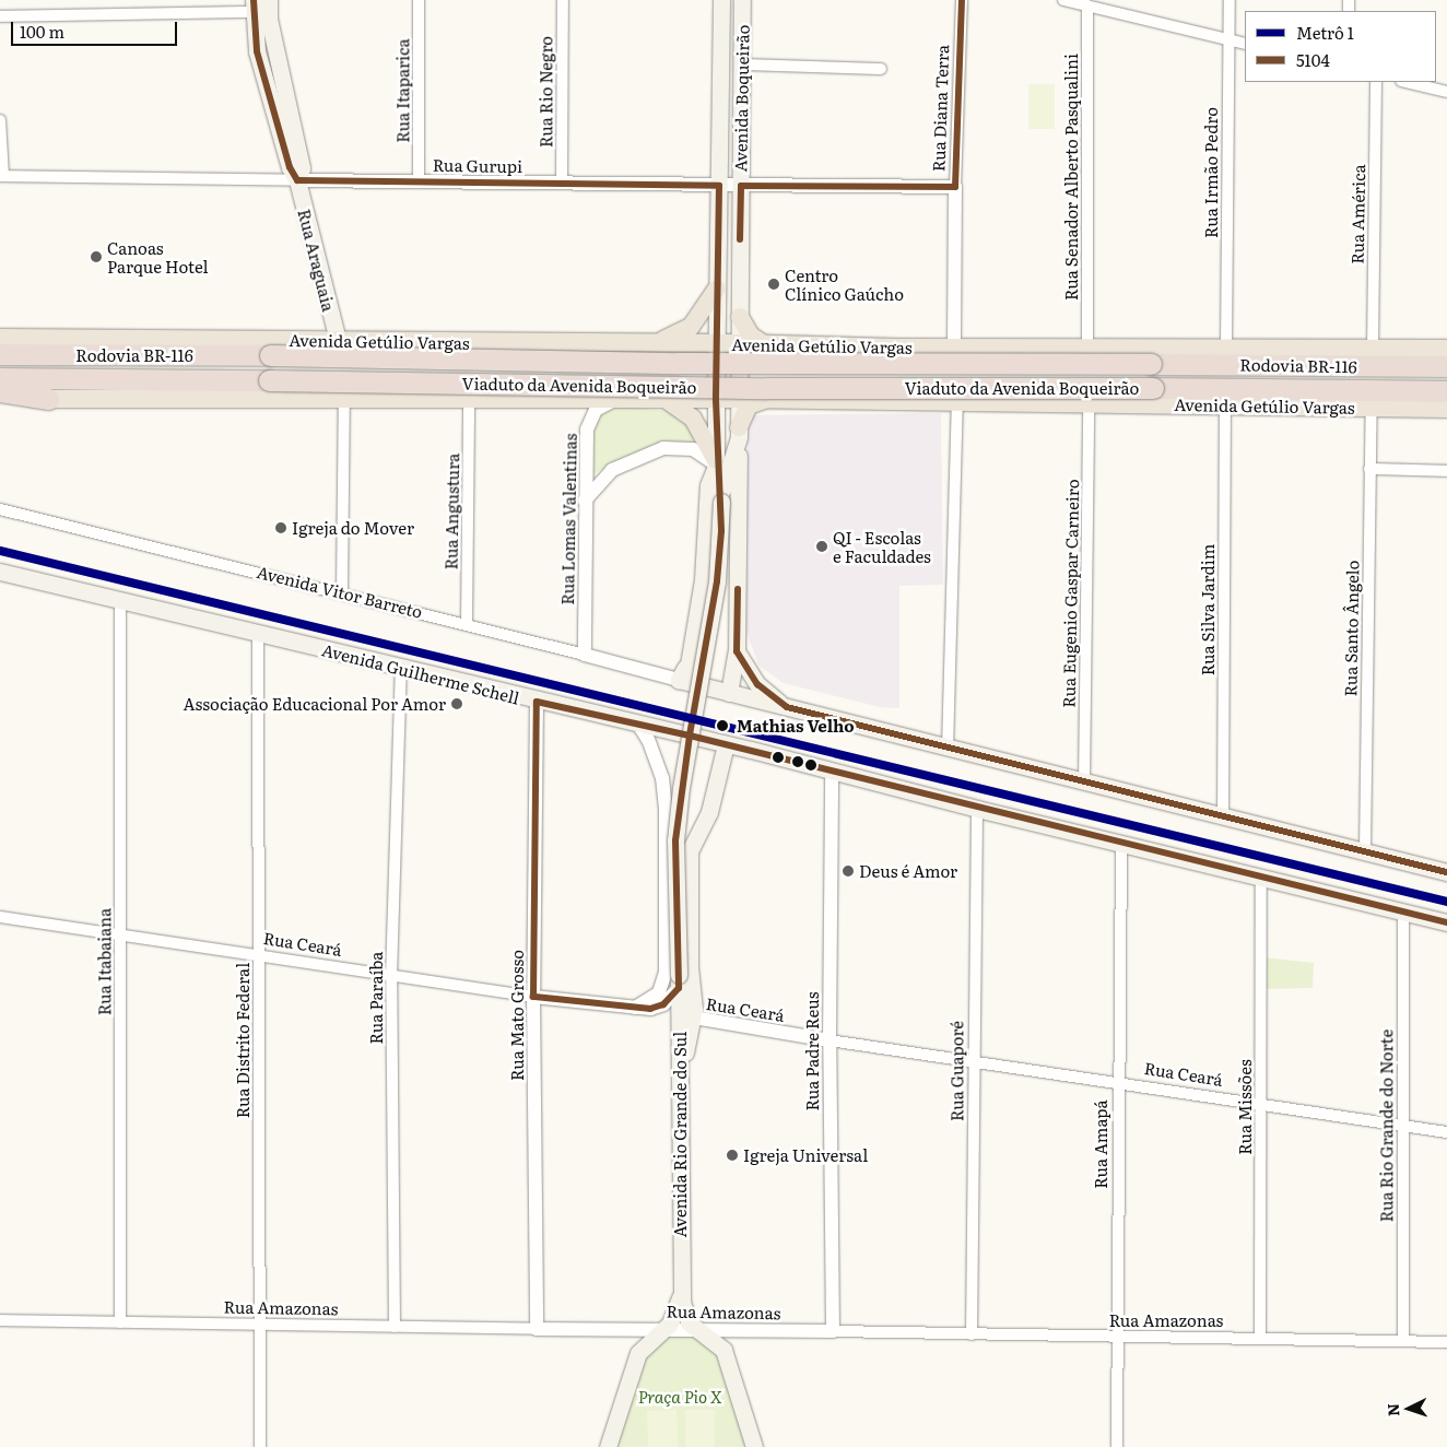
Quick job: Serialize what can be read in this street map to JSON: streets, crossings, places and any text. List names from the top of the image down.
{
  "streets": {
    "highway": ["Rodovia BR-116", "Viaduto da Avenida Boqueirão"],
    "main road": [
      "Avenida Boqueirão",
      "Rua Araguaia",
      "Avenida Getúlio Vargas",
      "Avenida Guilherme Schell",
      "Avenida Rio Grande do Sul"
    ],
    "street": [
      "Rua Itaparica",
      "Rua Rio Negro",
      "Rua Diana Terra",
      "Rua Gurupi",
      "Rua Irmão Pedro",
      "Rua Senador Alberto Pasqualini",
      "Rua América",
      "Rua Angustura",
      "Rua Lomas Valentinas",
      "Avenida Vitor Barreto",
      "Rua Eugenio Gaspar Carneiro",
      "Rua Silva Jardim",
      "Rua Santo Ângelo",
      "Rua Ceará",
      "Rua Itabaiana",
      "Rua Paraíba",
      "Rua Mato Grosso",
      "Rua Distrito Federal",
      "Rua Padre Reus",
      "Rua Guaporé",
      "Rua Missões",
      "Rua Rio Grande do Norte",
      "Rua Amapá",
      "Rua Amazonas"
    ]
  },
  "crossings": [
    ["Rua Itaparica", "Rua Gurupi"],
    ["Rua Rio Negro", "Rua Gurupi"],
    ["Avenida Boqueirão", "Rua Gurupi"],
    ["Avenida Boqueirão", "Avenida Getúlio Vargas"],
    ["Avenida Boqueirão", "Rua Ceará"],
    ["Avenida Boqueirão", "Avenida Rio Grande do Sul"],
    ["Rua Diana Terra", "Rua Gurupi"],
    ["Rua Diana Terra", "Avenida Getúlio Vargas"],
    ["Rua Gurupi", "Rua Araguaia"],
    ["Rua Irmão Pedro", "Avenida Getúlio Vargas"],
    ["Rua Senador Alberto Pasqualini", "Avenida Getúlio Vargas"],
    ["Rua América", "Avenida Getúlio Vargas"],
    ["Rua Araguaia", "Avenida Getúlio Vargas"],
    ["Avenida Getúlio Vargas", "Rua Angustura"],
    ["Avenida Getúlio Vargas", "Rua Lomas Valentinas"],
    ["Avenida Getúlio Vargas", "Rua Eugenio Gaspar Carneiro"],
    ["Avenida Getúlio Vargas", "Rua Silva Jardim"],
    ["Avenida Getúlio Vargas", "Rua Santo Ângelo"],
    ["Rodovia BR-116", "Viaduto da Avenida Boqueirão"],
    ["Rua Angustura", "Avenida Vitor Barreto"],
    ["Rua Lomas Valentinas", "Avenida Vitor Barreto"],
    ["Avenida Guilherme Schell", "Rua Itabaiana"],
    ["Avenida Guilherme Schell", "Rua Paraíba"],
    ["Avenida Guilherme Schell", "Rua Mato Grosso"],
    ["Avenida Guilherme Schell", "Rua Distrito Federal"],
    ["Avenida Guilherme Schell", "Rua Padre Reus"],
    ["Avenida Guilherme Schell", "Rua Guaporé"],
    ["Avenida Guilherme Schell", "Rua Missões"],
    ["Avenida Guilherme Schell", "Rua Rio Grande do Norte"],
    ["Avenida Guilherme Schell", "Rua Amapá"],
    ["Rua Ceará", "Rua Itabaiana"],
    ["Rua Ceará", "Rua Paraíba"],
    ["Rua Ceará", "Rua Mato Grosso"],
    ["Rua Ceará", "Rua Distrito Federal"],
    ["Rua Ceará", "Rua Padre Reus"],
    ["Rua Ceará", "Rua Guaporé"],
    ["Rua Ceará", "Rua Missões"],
    ["Rua Ceará", "Rua Rio Grande do Norte"],
    ["Rua Ceará", "Avenida Rio Grande do Sul"],
    ["Rua Ceará", "Rua Amapá"],
    ["Rua Itabaiana", "Rua Amazonas"],
    ["Rua Paraíba", "Rua Amazonas"],
    ["Rua Mato Grosso", "Rua Amazonas"],
    ["Rua Distrito Federal", "Rua Amazonas"],
    ["Rua Padre Reus", "Rua Amazonas"],
    ["Rua Guaporé", "Rua Amazonas"],
    ["Rua Missões", "Rua Amazonas"],
    ["Rua Rio Grande do Norte", "Rua Amazonas"],
    ["Avenida Rio Grande do Sul", "Rua Amazonas"],
    ["Rua Amapá", "Rua Amazonas"]
  ],
  "parks": ["Praça Pio X"],
  "places": [
    "Canoas Parque Hotel",
    "Centro Clínico Gaúcho",
    "Igreja do Mover",
    "QI - Escolas e Faculdades",
    "Associação Educacional Por Amor",
    "Mathias Velho",
    "Deus é Amor",
    "Igreja Universal"
  ],
  "lines": ["transit line 5104", "metro line 1"],
  "legend": ["Metrô 1", "5104"],
  "scale_bar": "100 m",
  "north": "left"
}
